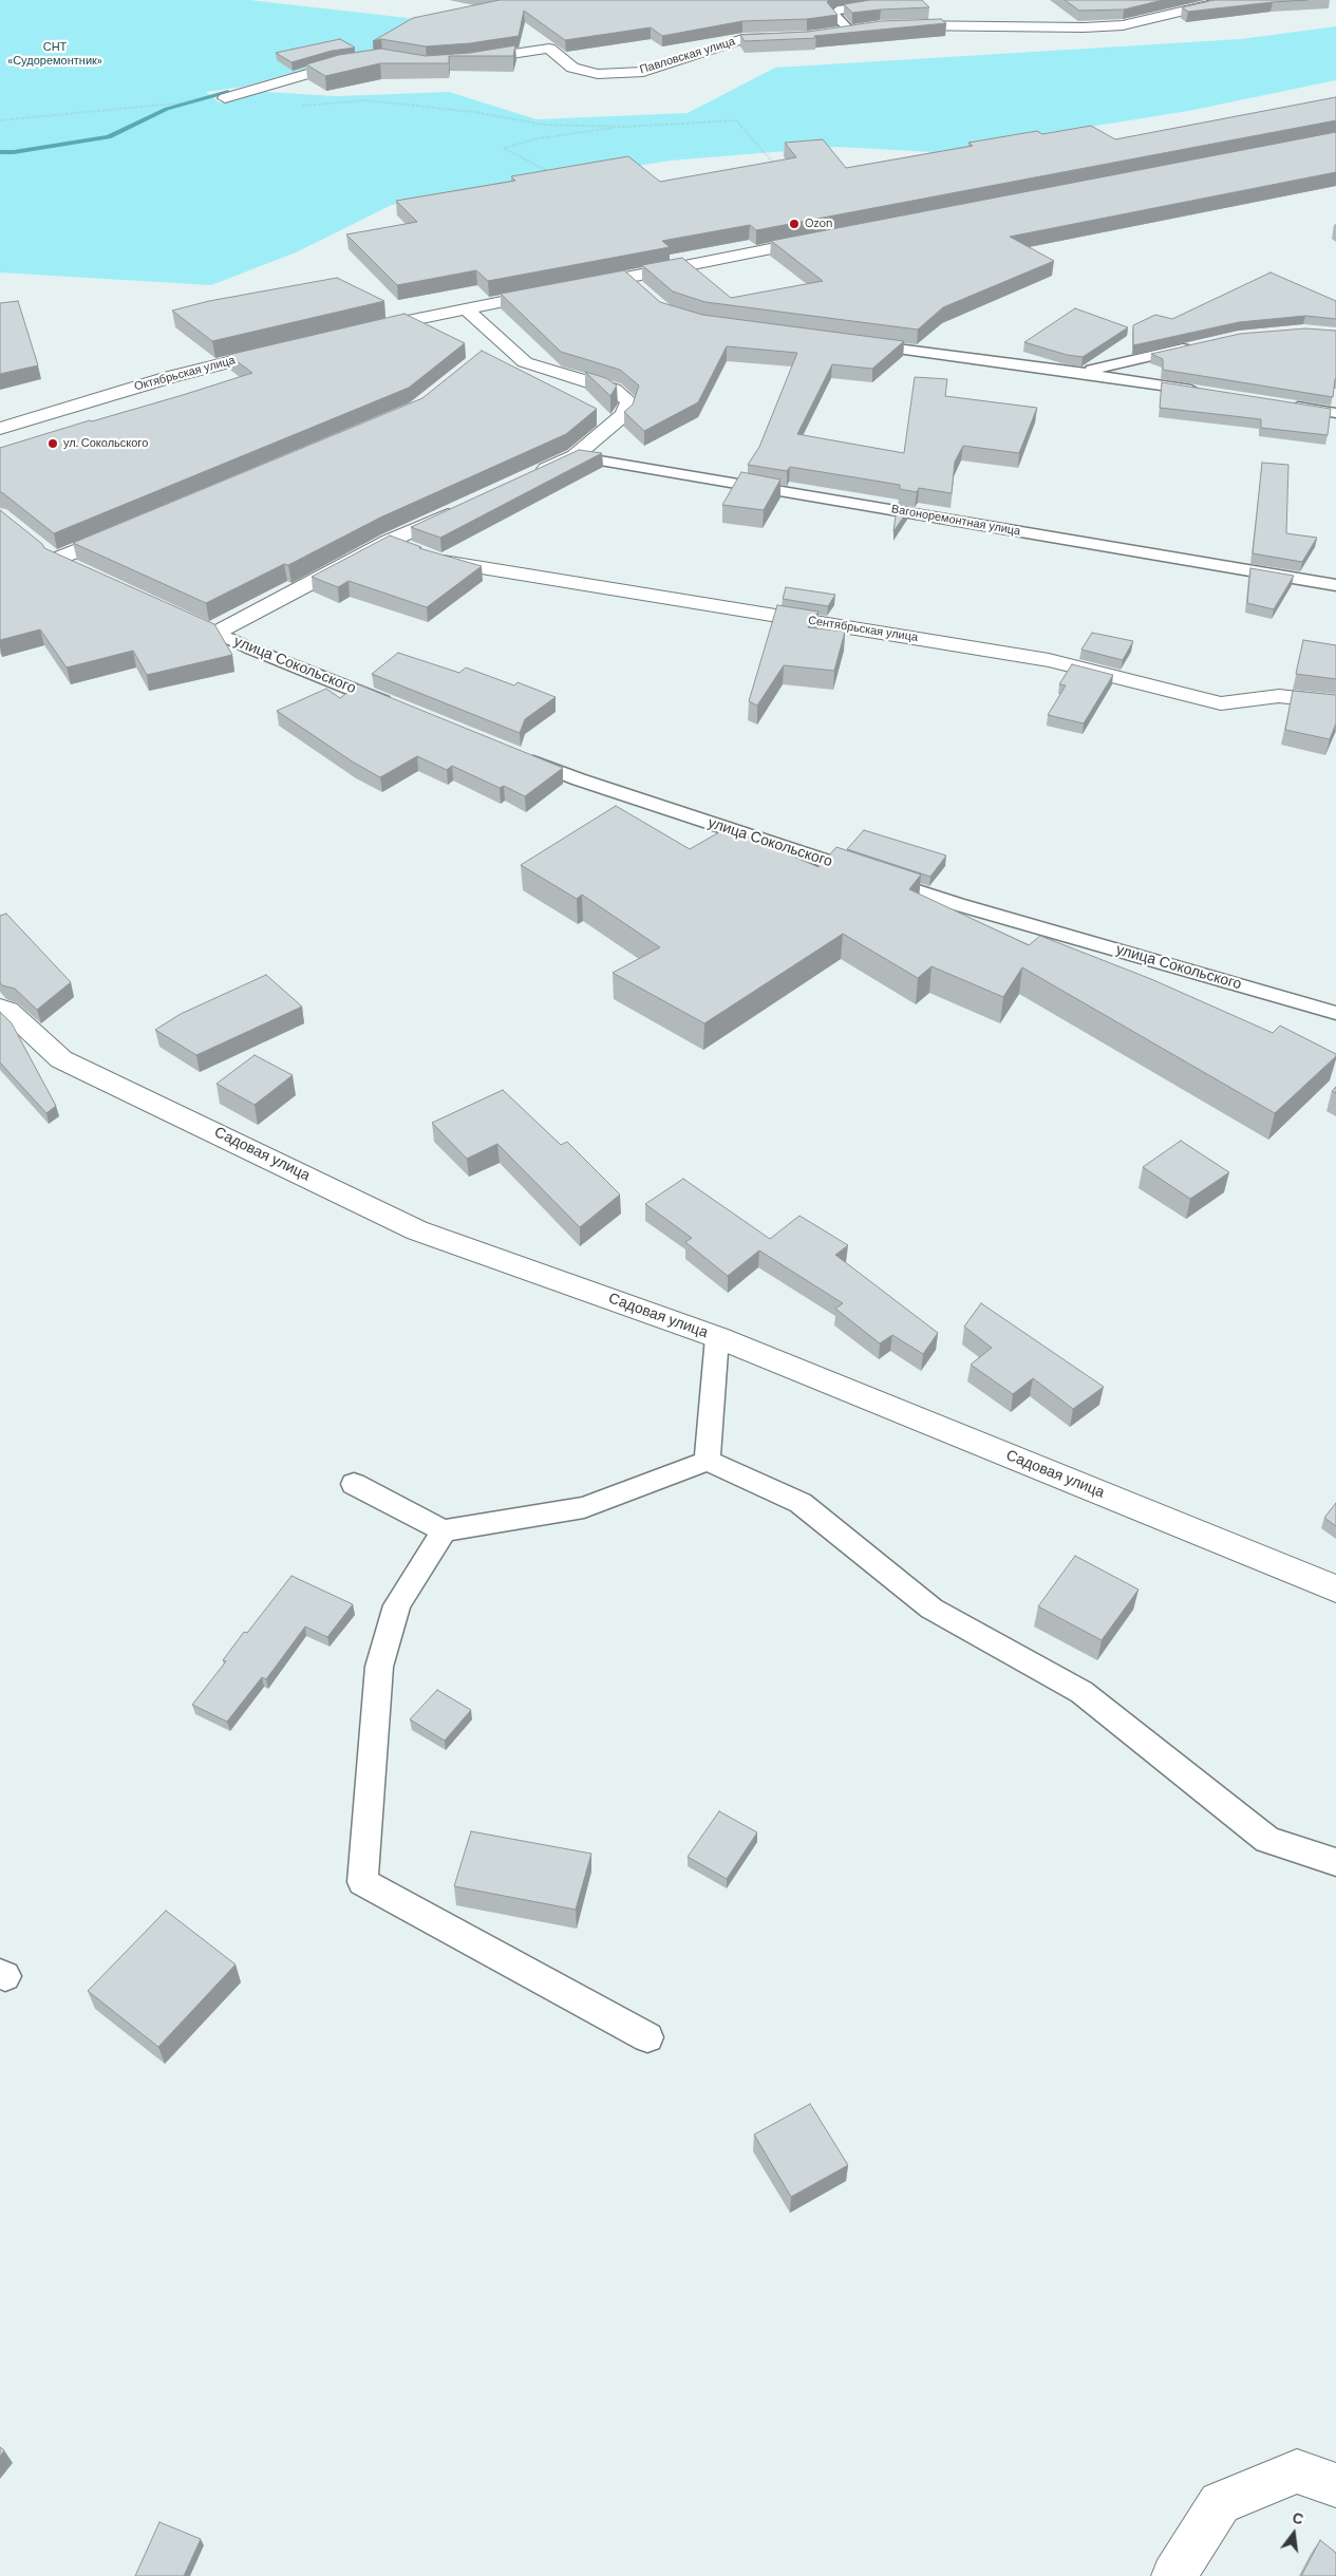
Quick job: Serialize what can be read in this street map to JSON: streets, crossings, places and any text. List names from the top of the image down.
{
  "streets": {
    "street": [
      "Павловская улица",
      "Октябрьская улица",
      "Сентябрьская улица",
      "улица Сокольского",
      "Садовая улица"
    ],
    "lane": ["Вагоноремонтная улица"]
  },
  "crossings": [
    ["Сентябрьская улица", "улица Сокольского"]
  ],
  "parks": ["СНТ «Судоремонтник»"],
  "places": ["Ozon", "ул. Сокольского"],
  "north": "top"
}
